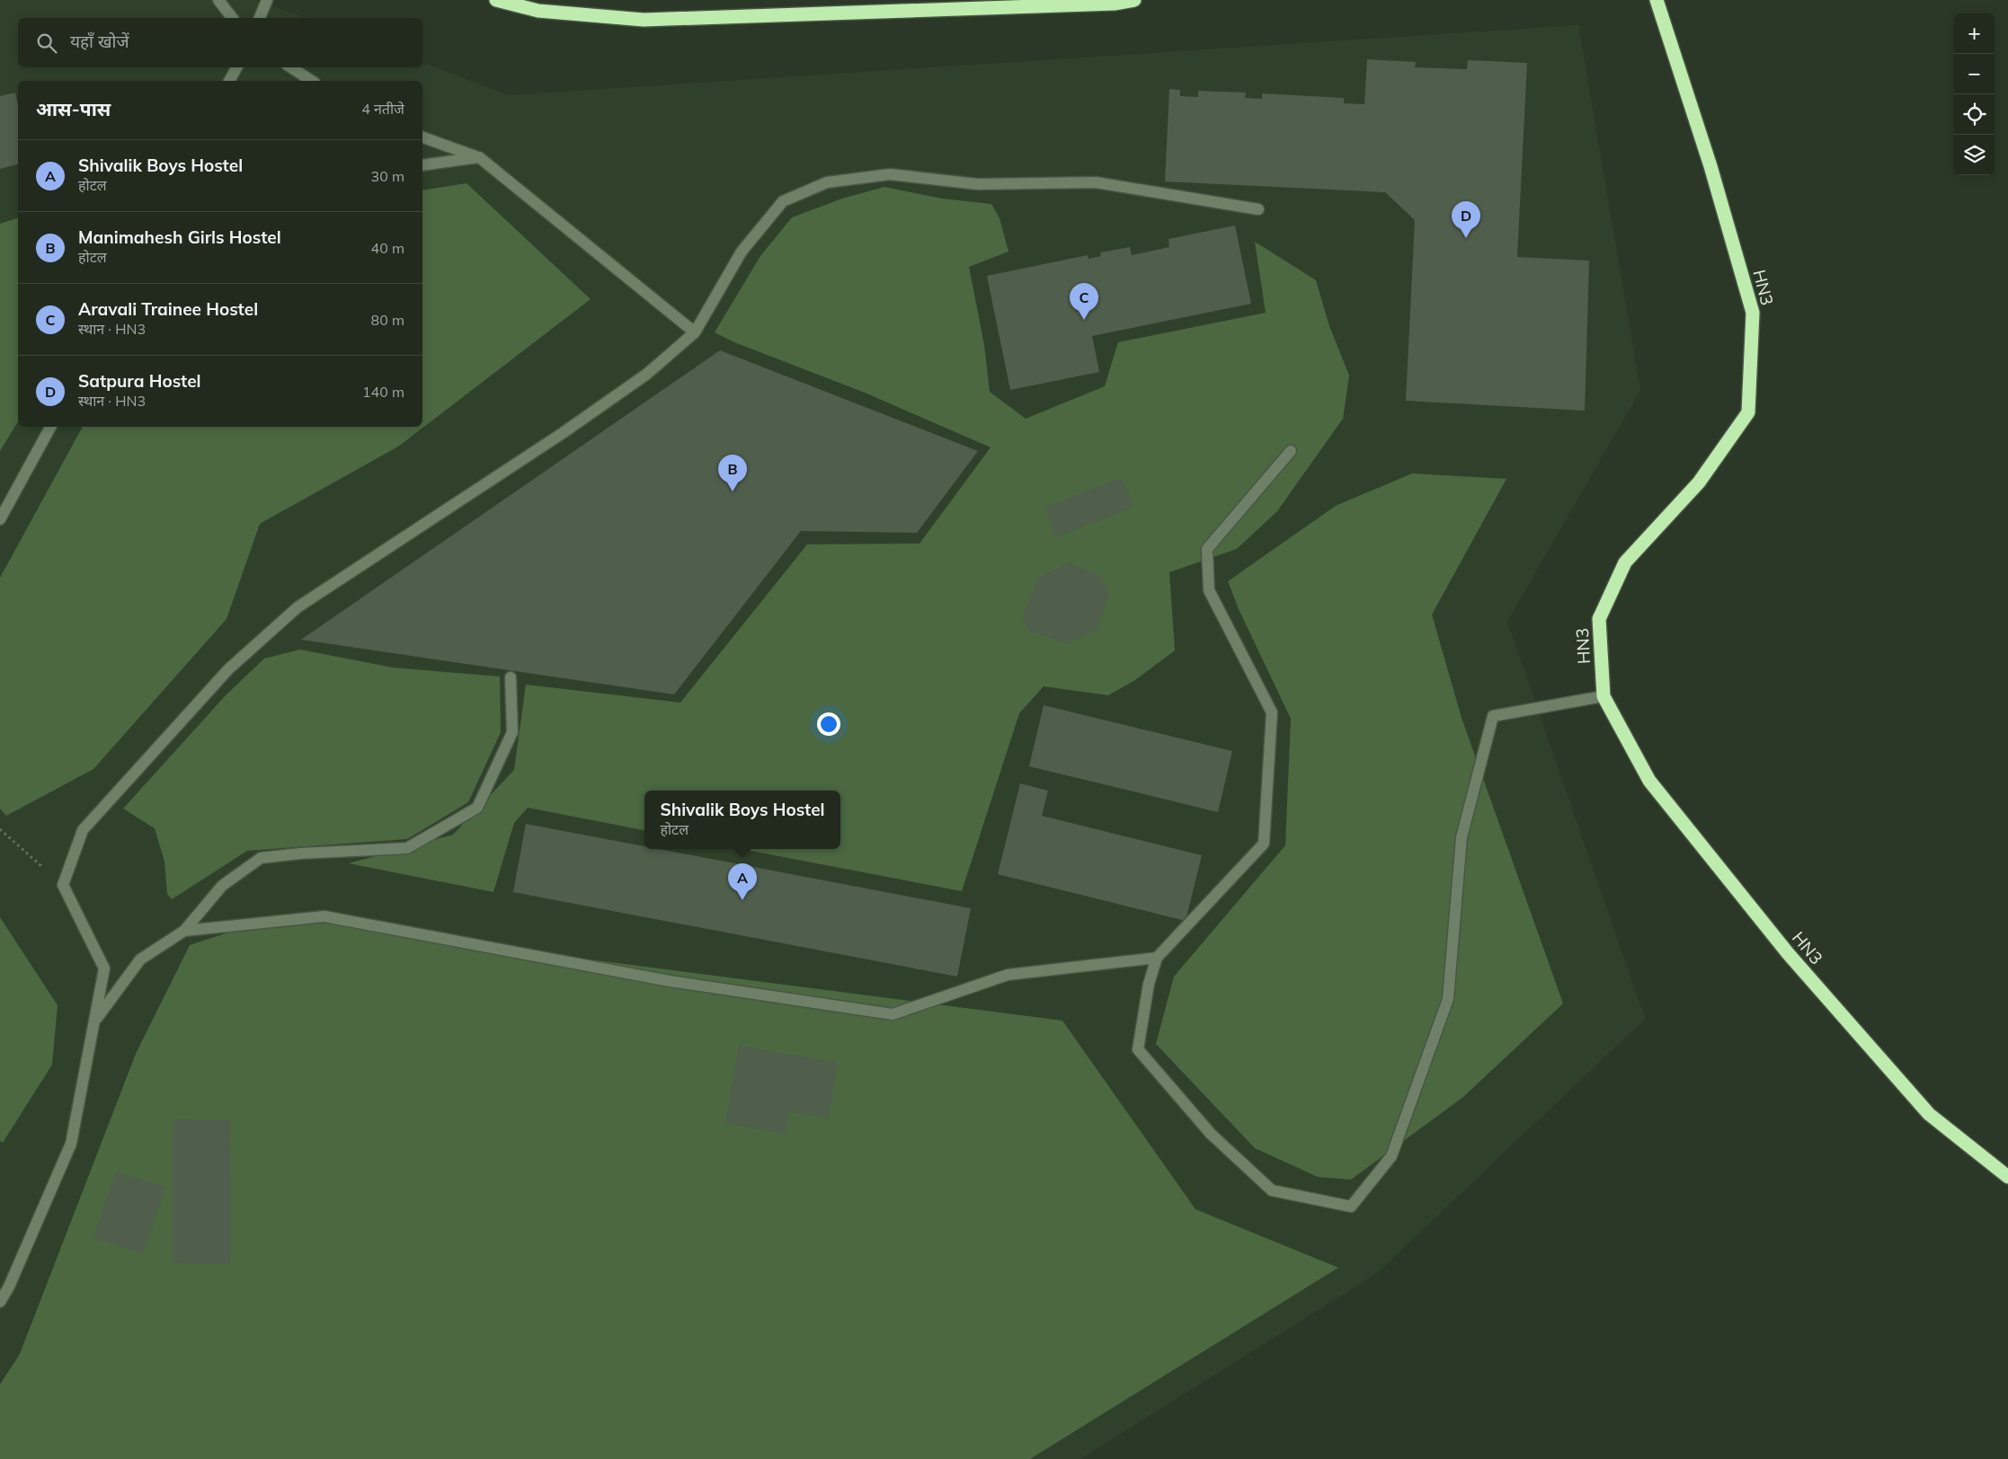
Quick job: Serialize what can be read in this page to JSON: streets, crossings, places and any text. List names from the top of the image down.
{
  "streets": {
    "highway": ["HN3"]
  },
  "page": {
    "map_buttons": ["+", "−"],
    "search": "यहाँ खोजें",
    "heading": ["आस-पास", "4 नतीजे"],
    "list": [
      {
        "mark": "A",
        "name": "Shivalik Boys Hostel",
        "note": "होटल",
        "value": "30 m"
      },
      {
        "mark": "B",
        "name": "Manimahesh Girls Hostel",
        "note": "होटल",
        "value": "40 m"
      },
      {
        "mark": "C",
        "name": "Aravali Trainee Hostel",
        "note": "स्थान · HN3",
        "value": "80 m"
      },
      {
        "mark": "D",
        "name": "Satpura Hostel",
        "note": "स्थान · HN3",
        "value": "140 m"
      }
    ],
    "pins": [
      "D",
      "C",
      "B",
      "A"
    ],
    "popup": ["Shivalik Boys Hostel", "होटल"]
  }
}
